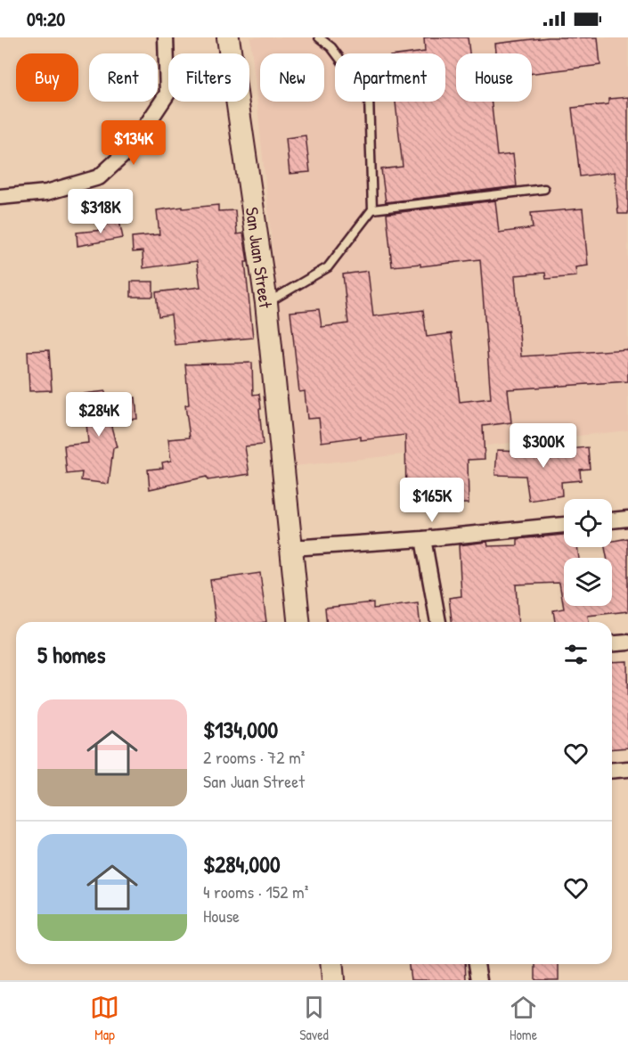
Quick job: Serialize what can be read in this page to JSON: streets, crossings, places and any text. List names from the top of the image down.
{
  "streets": {
    "main road": ["San Juan Street"]
  },
  "page": {
    "status": "09:20",
    "chip": [
      "Buy",
      "Rent",
      "Filters",
      "New",
      "Apartment",
      "House"
    ],
    "price": [
      "$134K",
      "$318K",
      "$284K",
      "$300K",
      "$165K"
    ],
    "heading": "5 homes",
    "list": [
      {
        "name": "$134,000",
        "note": "2 rooms · 72 m² · San Juan Street"
      },
      {
        "name": "$284,000",
        "note": "4 rooms · 152 m² · House"
      }
    ],
    "tabs": ["Map", "Saved", "Home"]
  }
}
